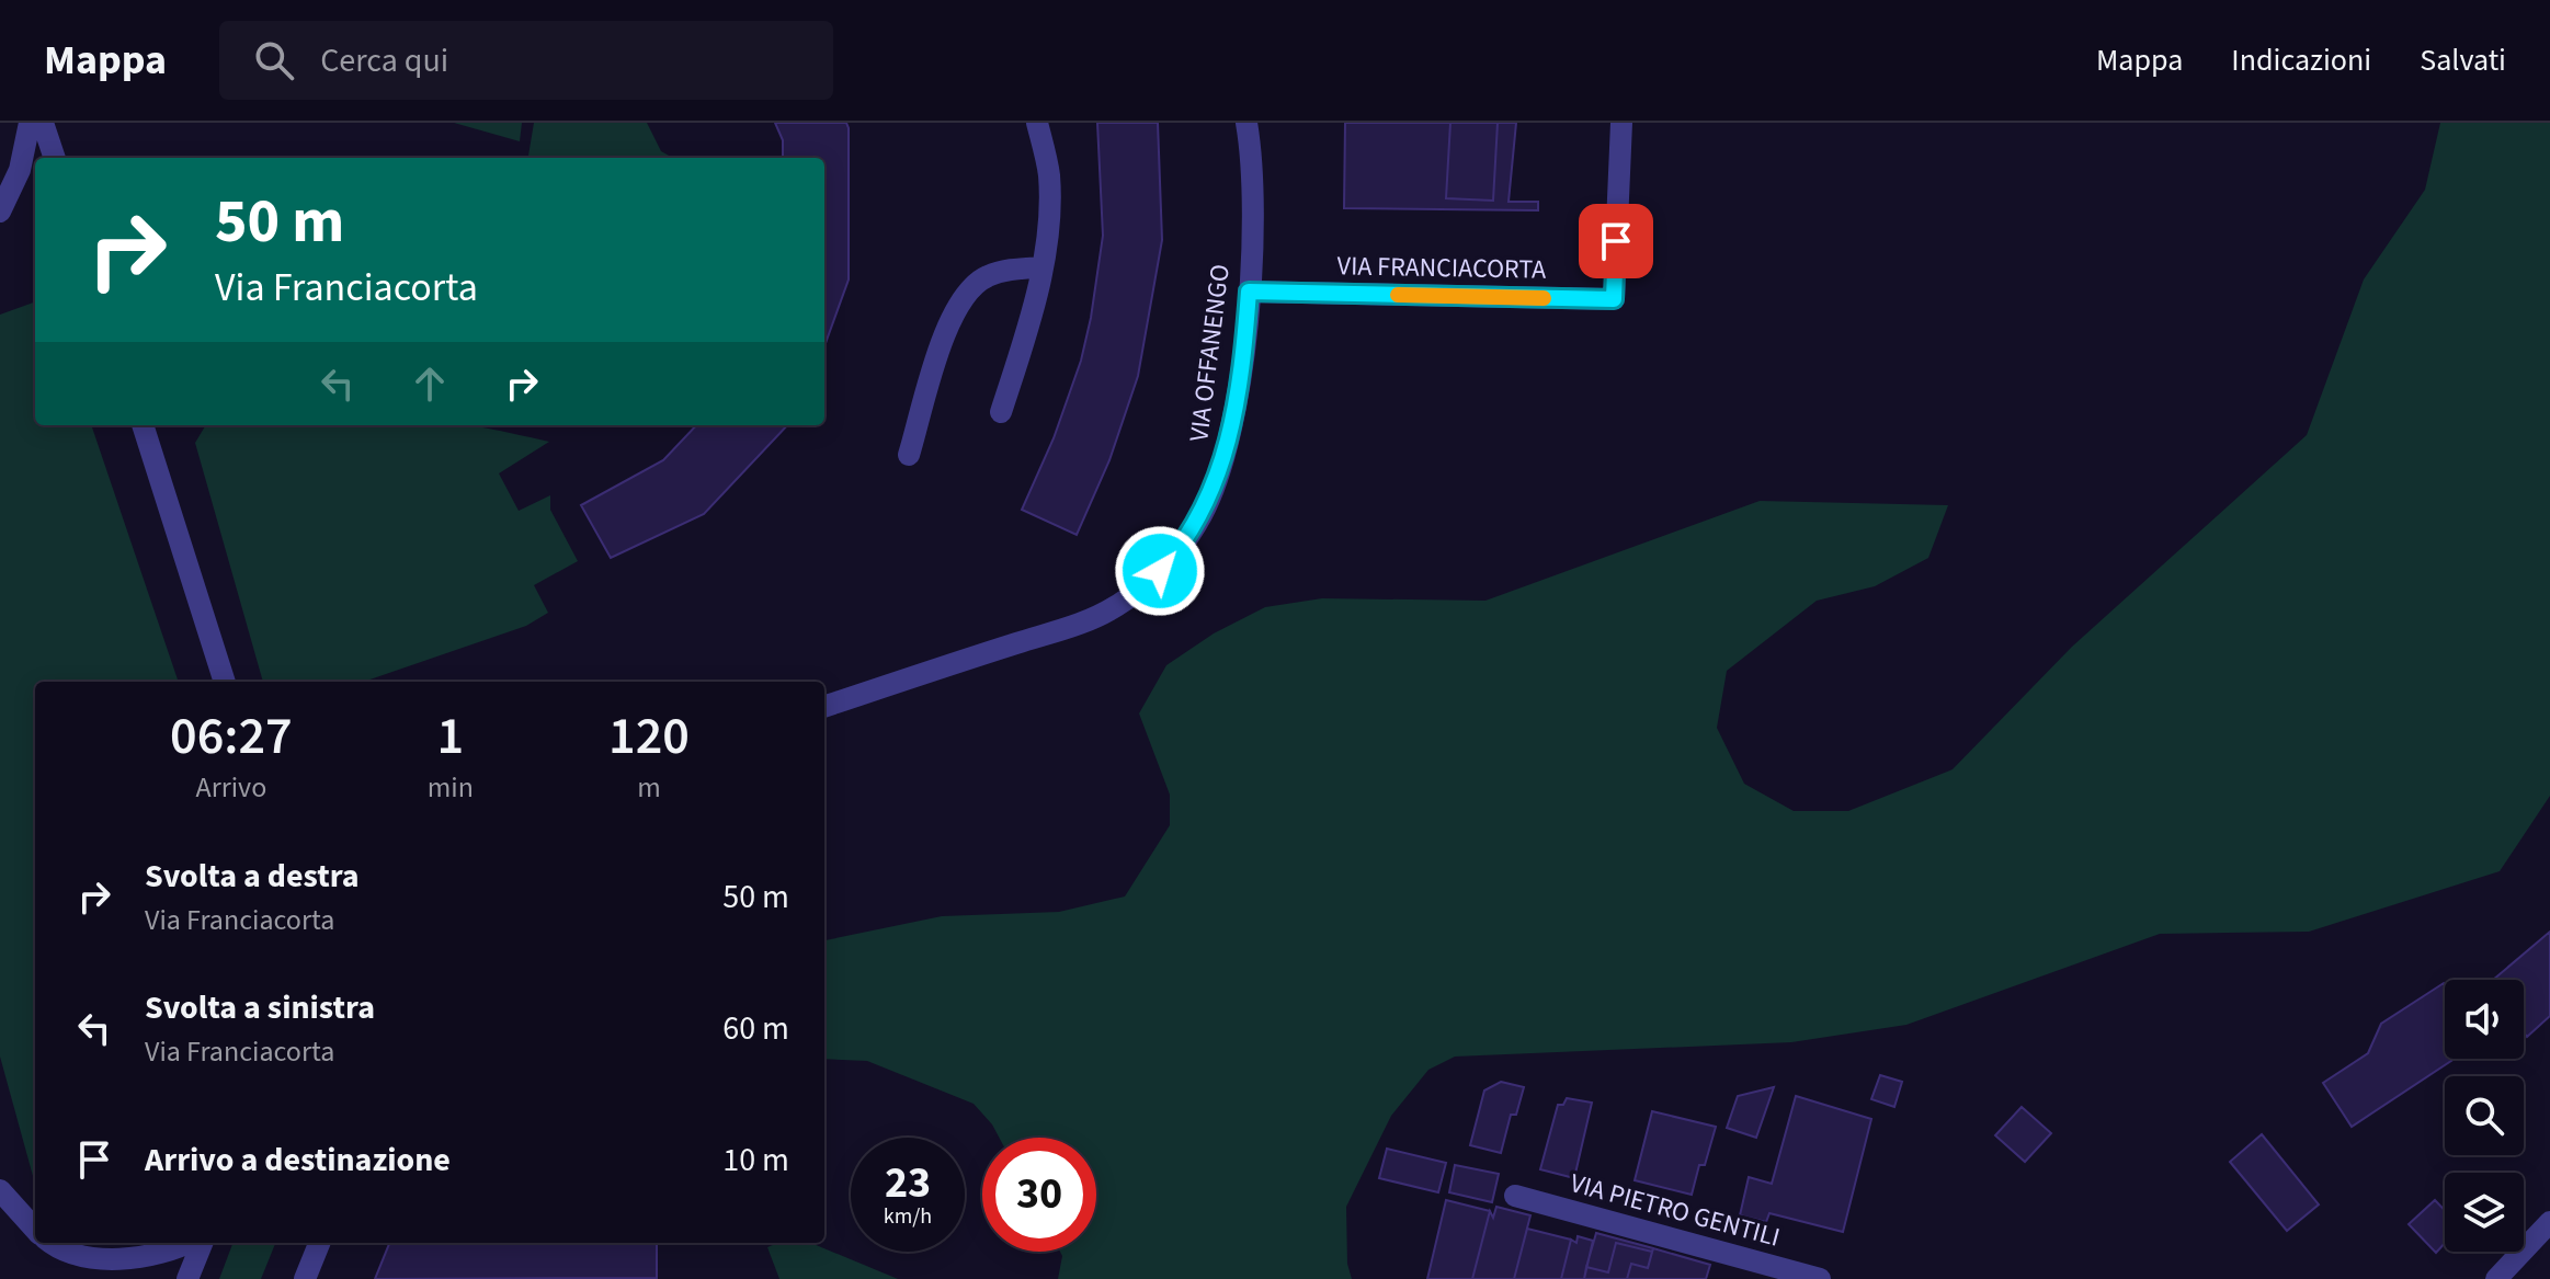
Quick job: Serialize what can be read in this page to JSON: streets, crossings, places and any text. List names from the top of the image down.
{
  "streets": {
    "street": ["VIA FRANCIACORTA", "VIA OFFANENGO", "VIA PIETRO GENTILI"]
  },
  "crossings": [
    ["VIA FRANCIACORTA", "VIA OFFANENGO"]
  ],
  "page": {
    "header": "Mappa",
    "search": "Cerca qui",
    "nav": ["Mappa", "Indicazioni", "Salvati"],
    "turn": ["50 m", "Via Franciacorta"],
    "eta": [
      "06:27",
      "Arrivo",
      "1",
      "min",
      "120",
      "m"
    ],
    "list": [
      {
        "name": "Svolta a destra",
        "note": "Via Franciacorta",
        "value": "50 m"
      },
      {
        "name": "Svolta a sinistra",
        "note": "Via Franciacorta",
        "value": "60 m"
      },
      {
        "name": "Arrivo a destinazione",
        "value": "10 m"
      }
    ],
    "speed": "23 km/h",
    "limit": "30"
  }
}
